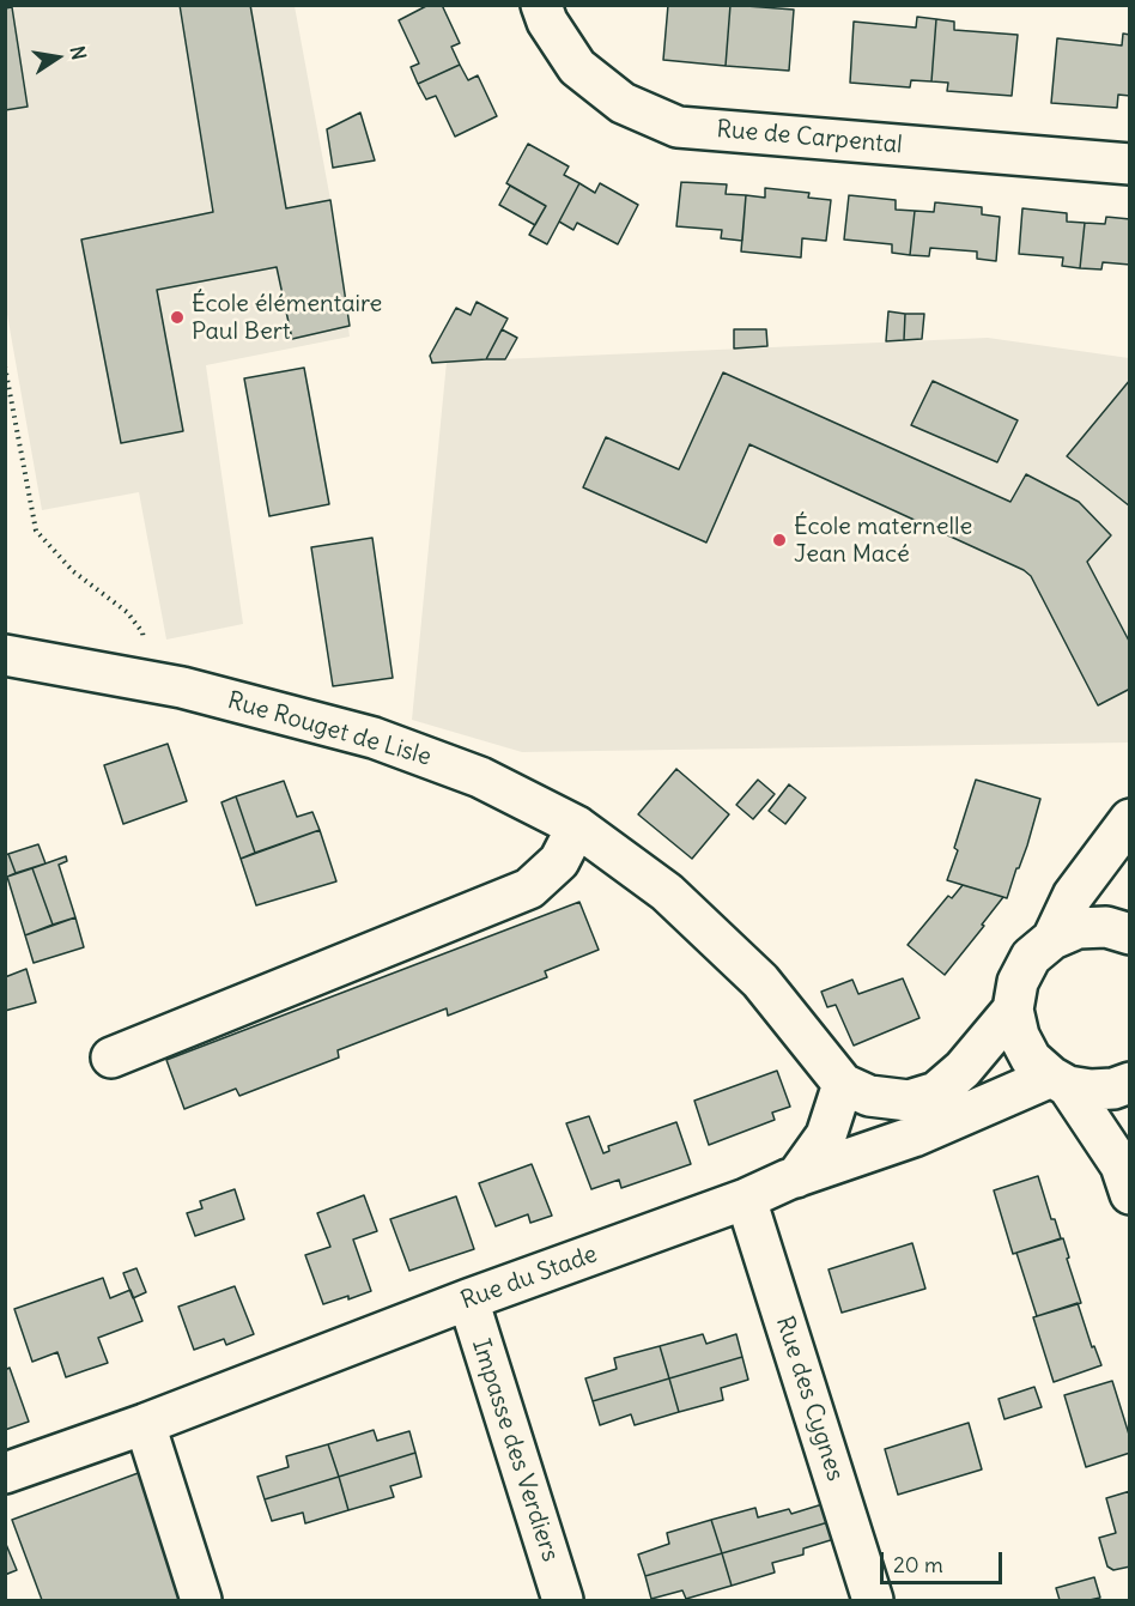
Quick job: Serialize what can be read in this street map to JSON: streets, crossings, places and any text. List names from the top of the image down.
{
  "streets": {
    "street": [
      "Rue de Carpental",
      "Rue Rouget de Lisle",
      "Rue du Stade",
      "Rue des Cygnes",
      "Impasse des Verdiers"
    ]
  },
  "crossings": [
    ["Rue du Stade", "Rue des Cygnes"],
    ["Rue du Stade", "Impasse des Verdiers"]
  ],
  "places": ["École élémentaire Paul Bert", "École maternelle Jean Macé"],
  "scale_bar": "20 m",
  "north": "right"
}
